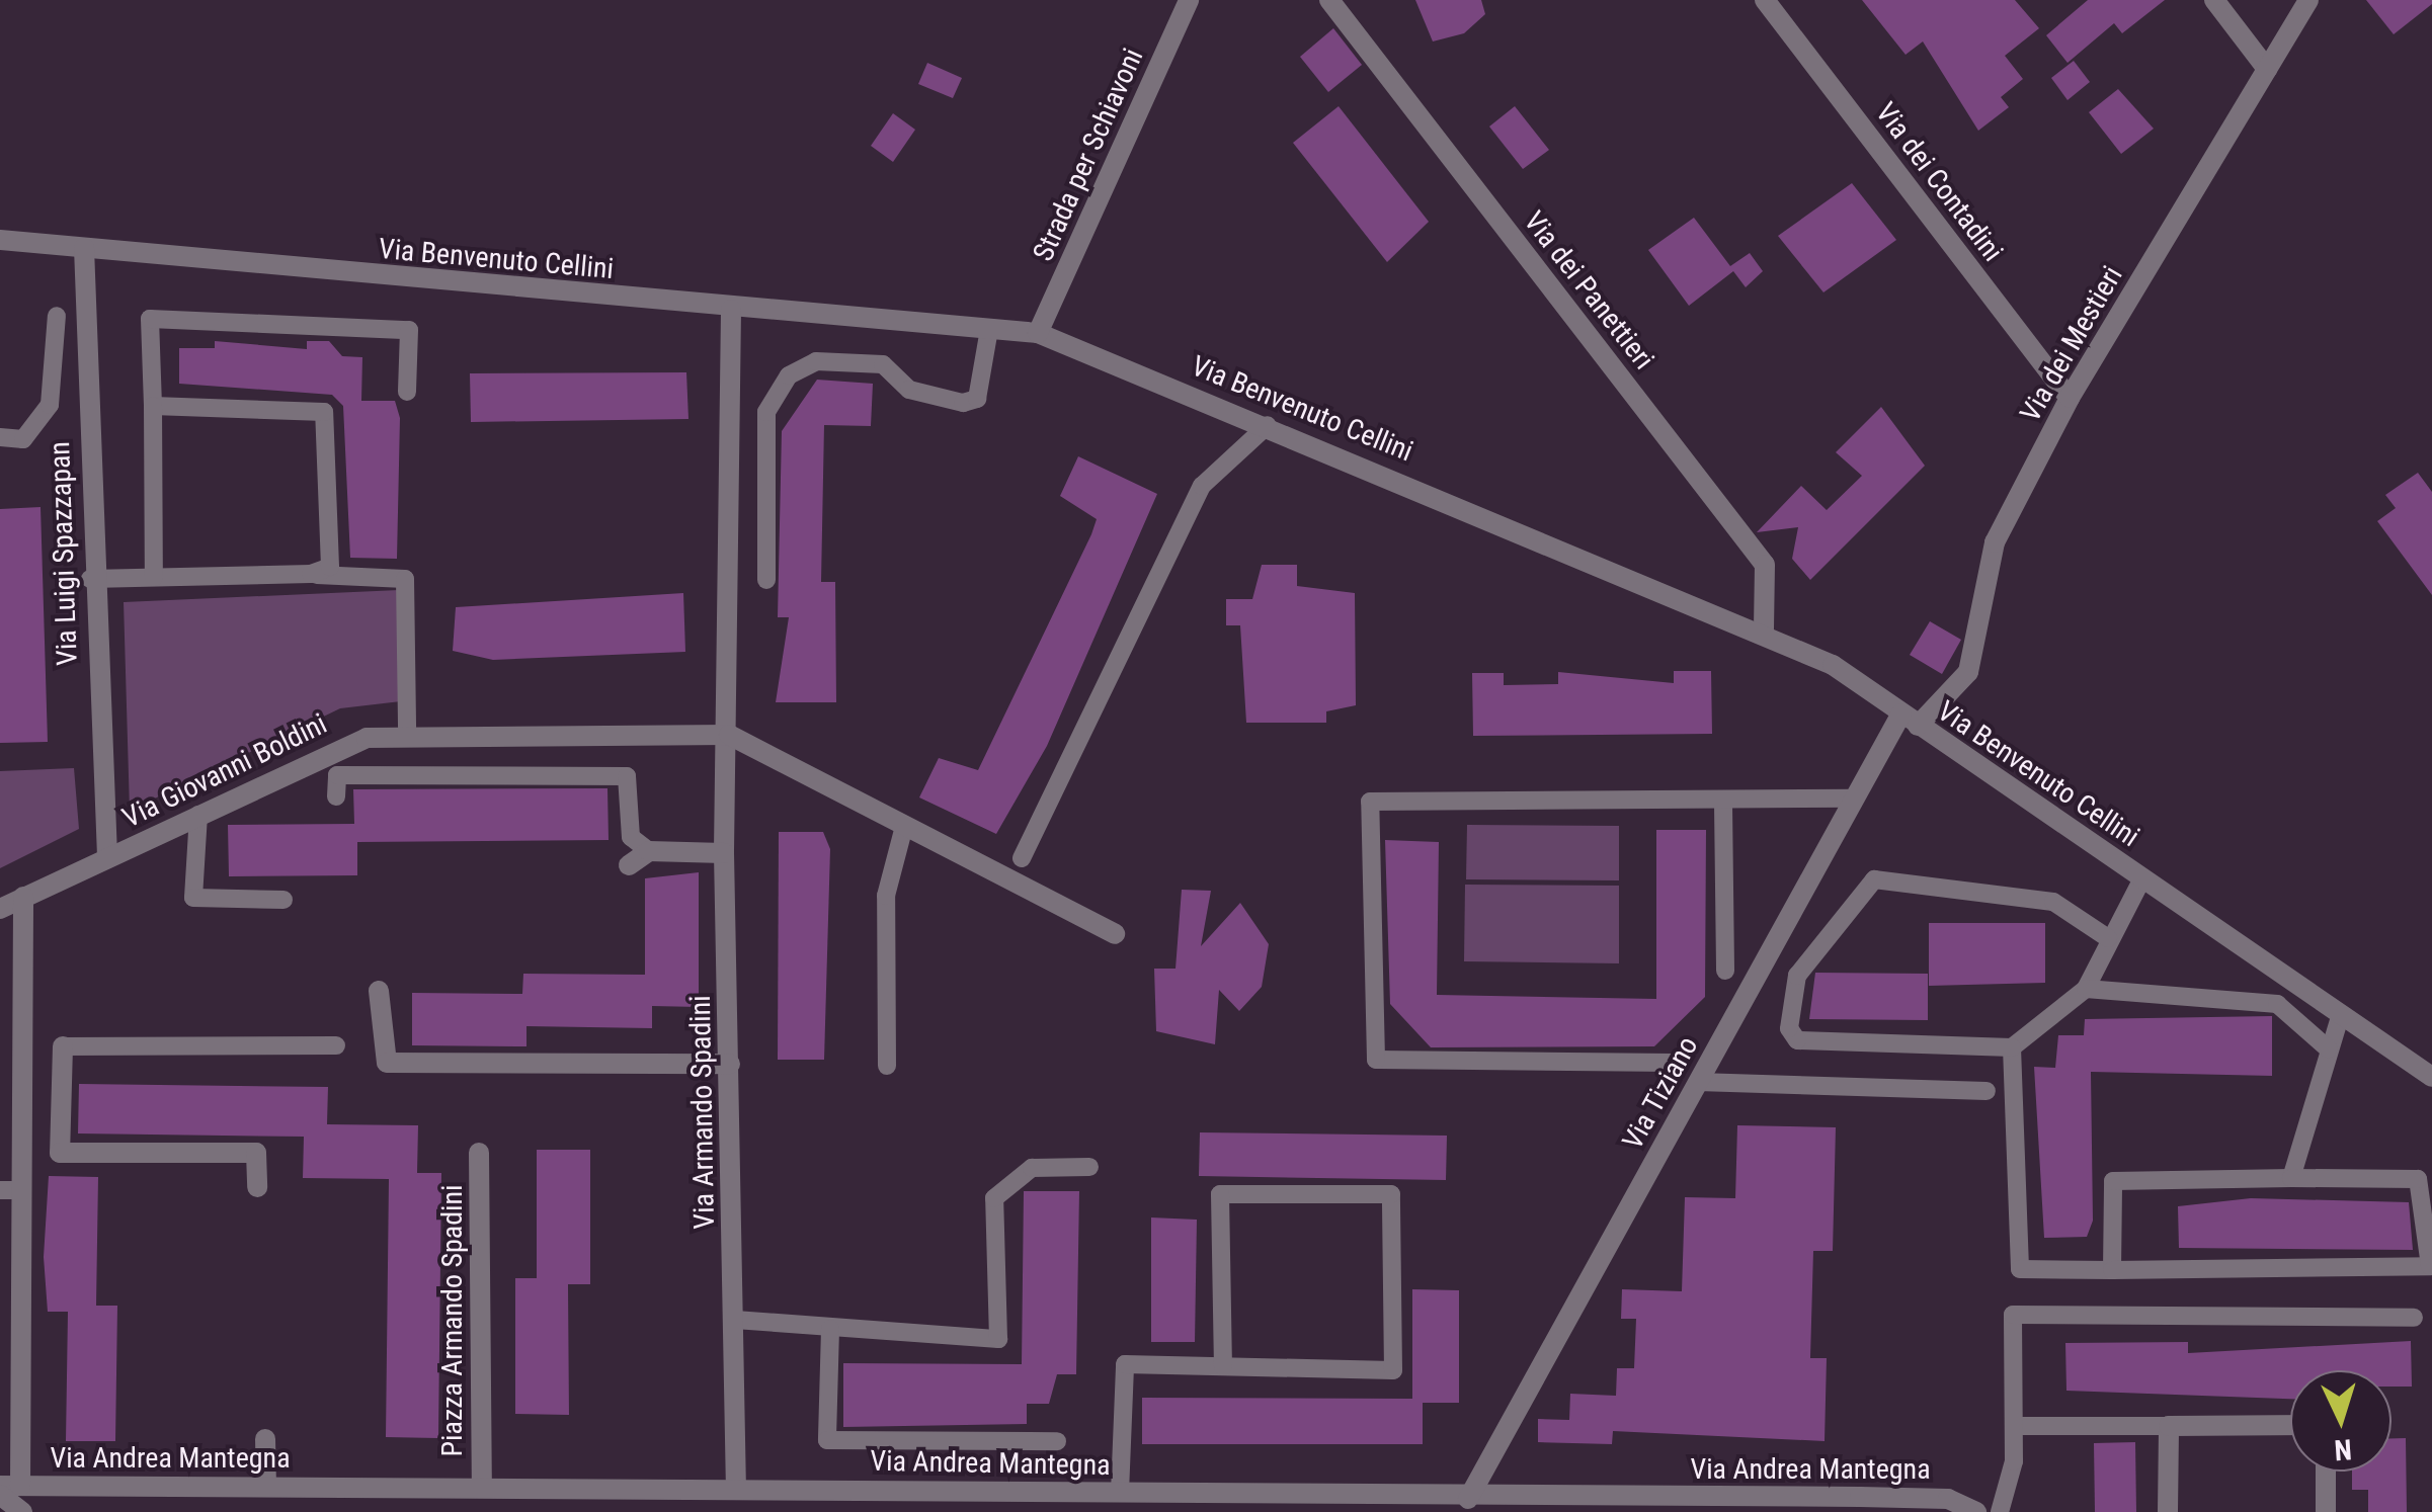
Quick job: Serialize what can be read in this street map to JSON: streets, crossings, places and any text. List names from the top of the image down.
{
  "streets": {
    "street": [
      "Strada per Schiavoni",
      "Via dei Contadini",
      "Via Benvenuto Cellini",
      "Via dei Panettieri",
      "Via dei Mestieri",
      "Via Luigi Spazzapan",
      "Via Giovanni Boldini",
      "Via Tiziano",
      "Via Armando Spadini",
      "Piazza Armando Spadini",
      "Via Andrea Mantegna"
    ]
  },
  "crossings": [
    ["Strada per Schiavoni", "Via Benvenuto Cellini"],
    ["Via dei Contadini", "Via dei Mestieri"],
    ["Via Benvenuto Cellini", "Via dei Panettieri"],
    ["Via Benvenuto Cellini", "Via dei Mestieri"],
    ["Via Benvenuto Cellini", "Via Luigi Spazzapan"],
    ["Via Benvenuto Cellini", "Via Tiziano"],
    ["Via Benvenuto Cellini", "Via Armando Spadini"],
    ["Via dei Mestieri", "Via Tiziano"],
    ["Via Luigi Spazzapan", "Via Giovanni Boldini"],
    ["Via Giovanni Boldini", "Via Armando Spadini"],
    ["Via Tiziano", "Via Andrea Mantegna"],
    ["Via Armando Spadini", "Via Andrea Mantegna"],
    ["Piazza Armando Spadini", "Via Andrea Mantegna"]
  ],
  "north": "bottom"
}
